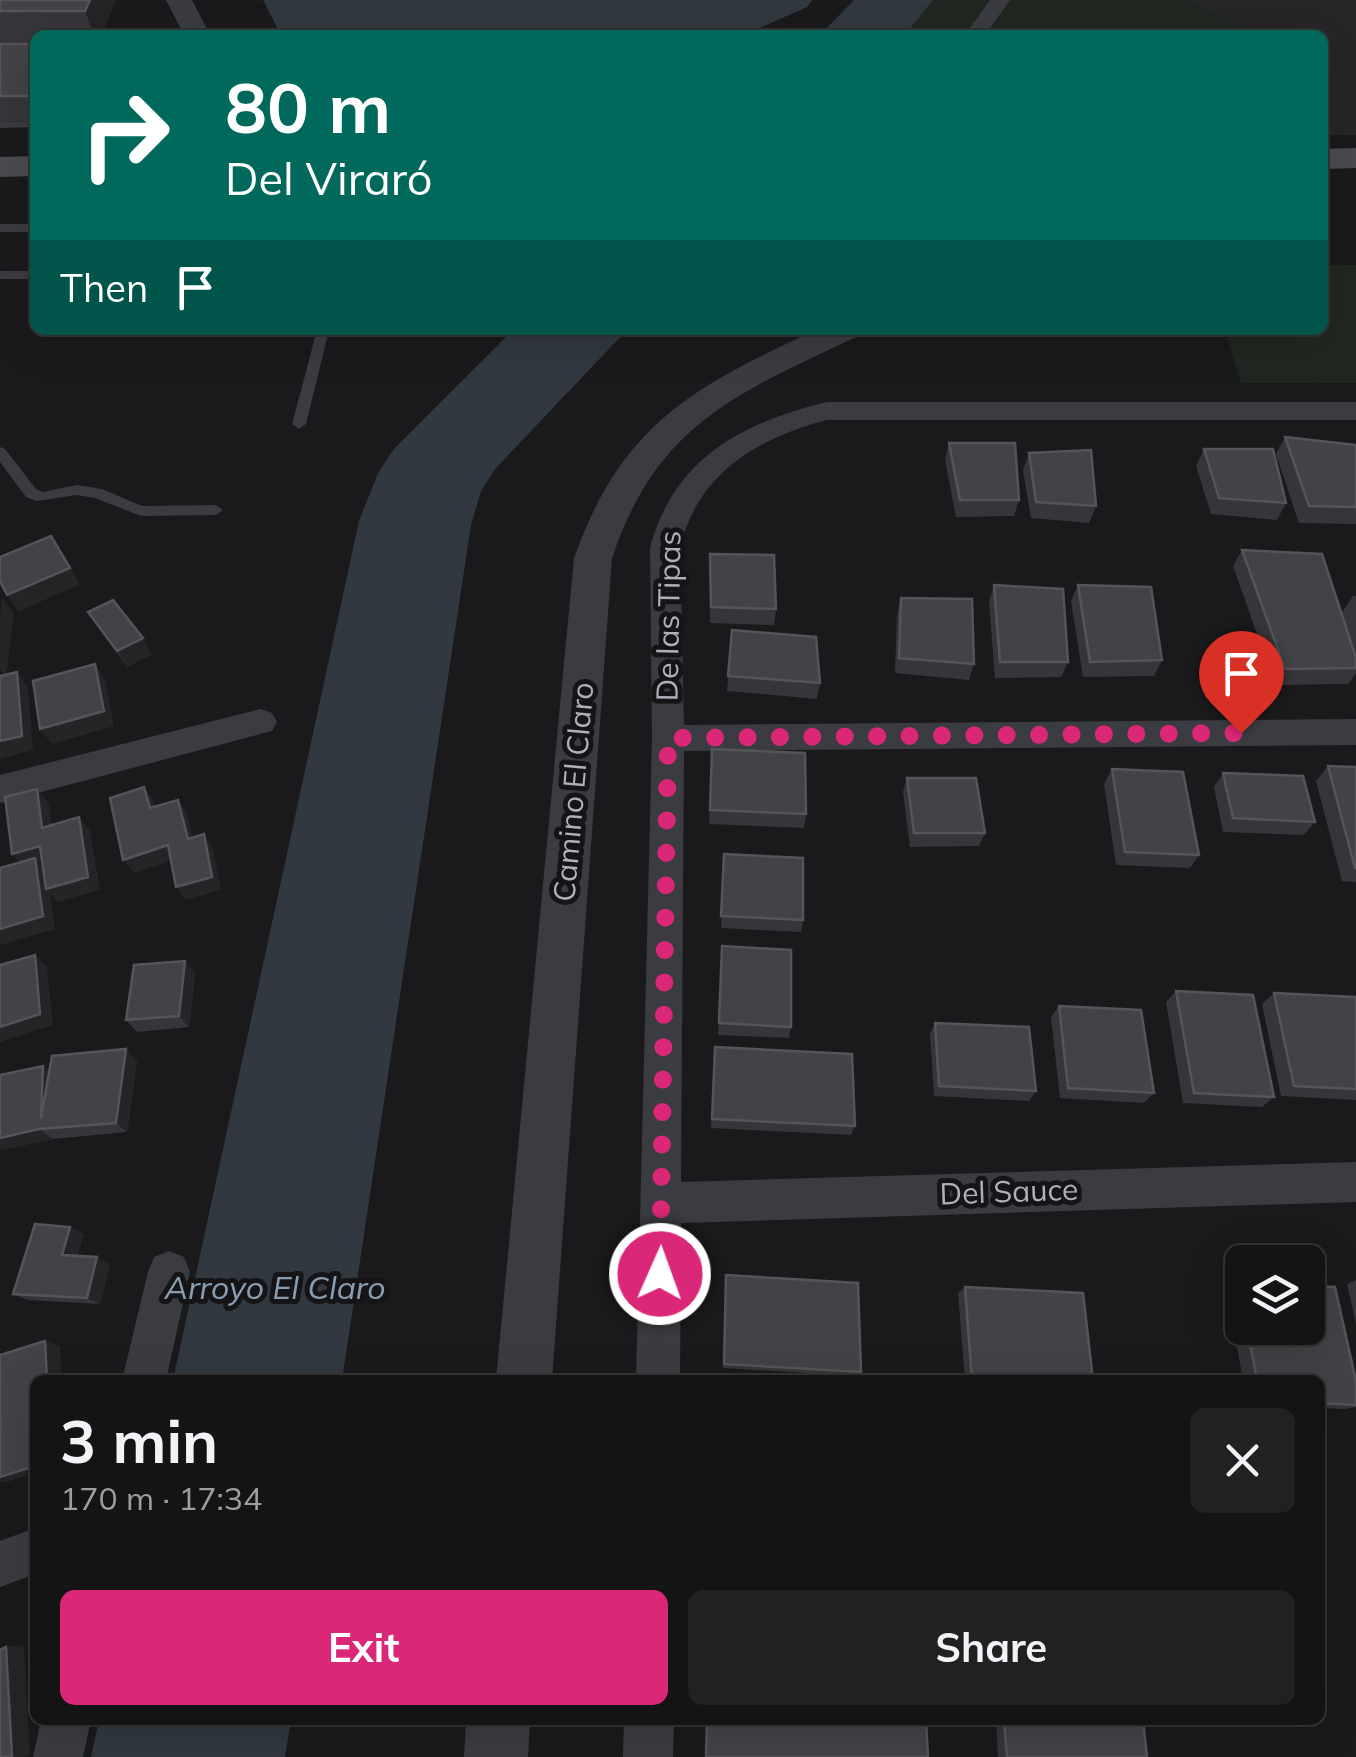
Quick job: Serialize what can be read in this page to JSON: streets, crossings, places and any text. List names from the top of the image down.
{
  "streets": {
    "street": ["De las Tipas", "Camino El Claro", "Del Sauce"]
  },
  "crossings": [
    ["De las Tipas", "Del Sauce"]
  ],
  "water": ["Arroyo El Claro"],
  "page": {
    "turn": ["80 m", "Del Viraró"],
    "then": "Then",
    "heading": ["3 min", "170 m · 17:34"],
    "buttons": ["Exit", "Share"]
  }
}
